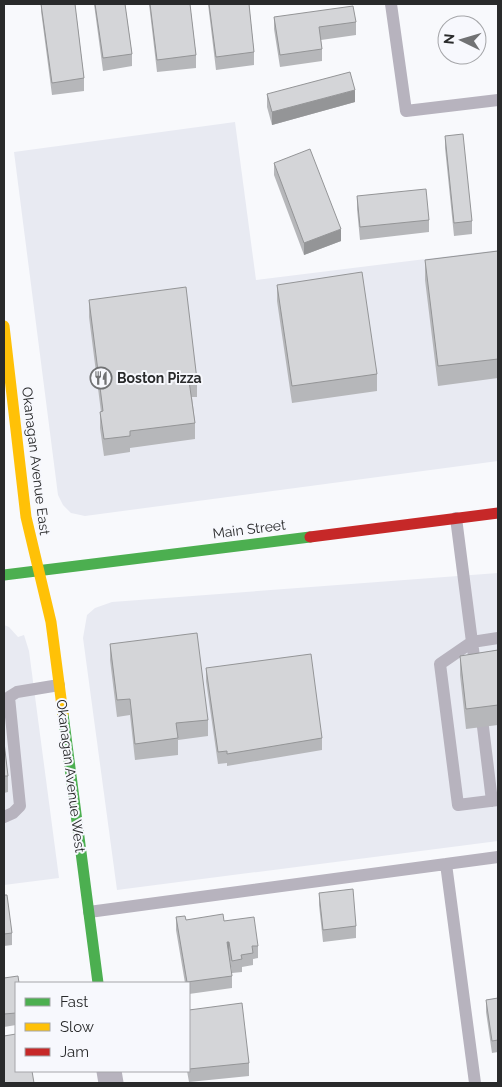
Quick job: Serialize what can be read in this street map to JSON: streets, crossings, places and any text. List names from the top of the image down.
{
  "streets": {
    "street": ["Okanagan Avenue East", "Main Street", "Okanagan Avenue West"]
  },
  "crossings": [
    ["Okanagan Avenue East", "Main Street"],
    ["Okanagan Avenue East", "Okanagan Avenue West"],
    ["Main Street", "Okanagan Avenue West"]
  ],
  "places": {
    "restaurant": ["Boston Pizza"]
  },
  "legend": ["Fast", "Slow", "Jam"],
  "north": "left"
}
